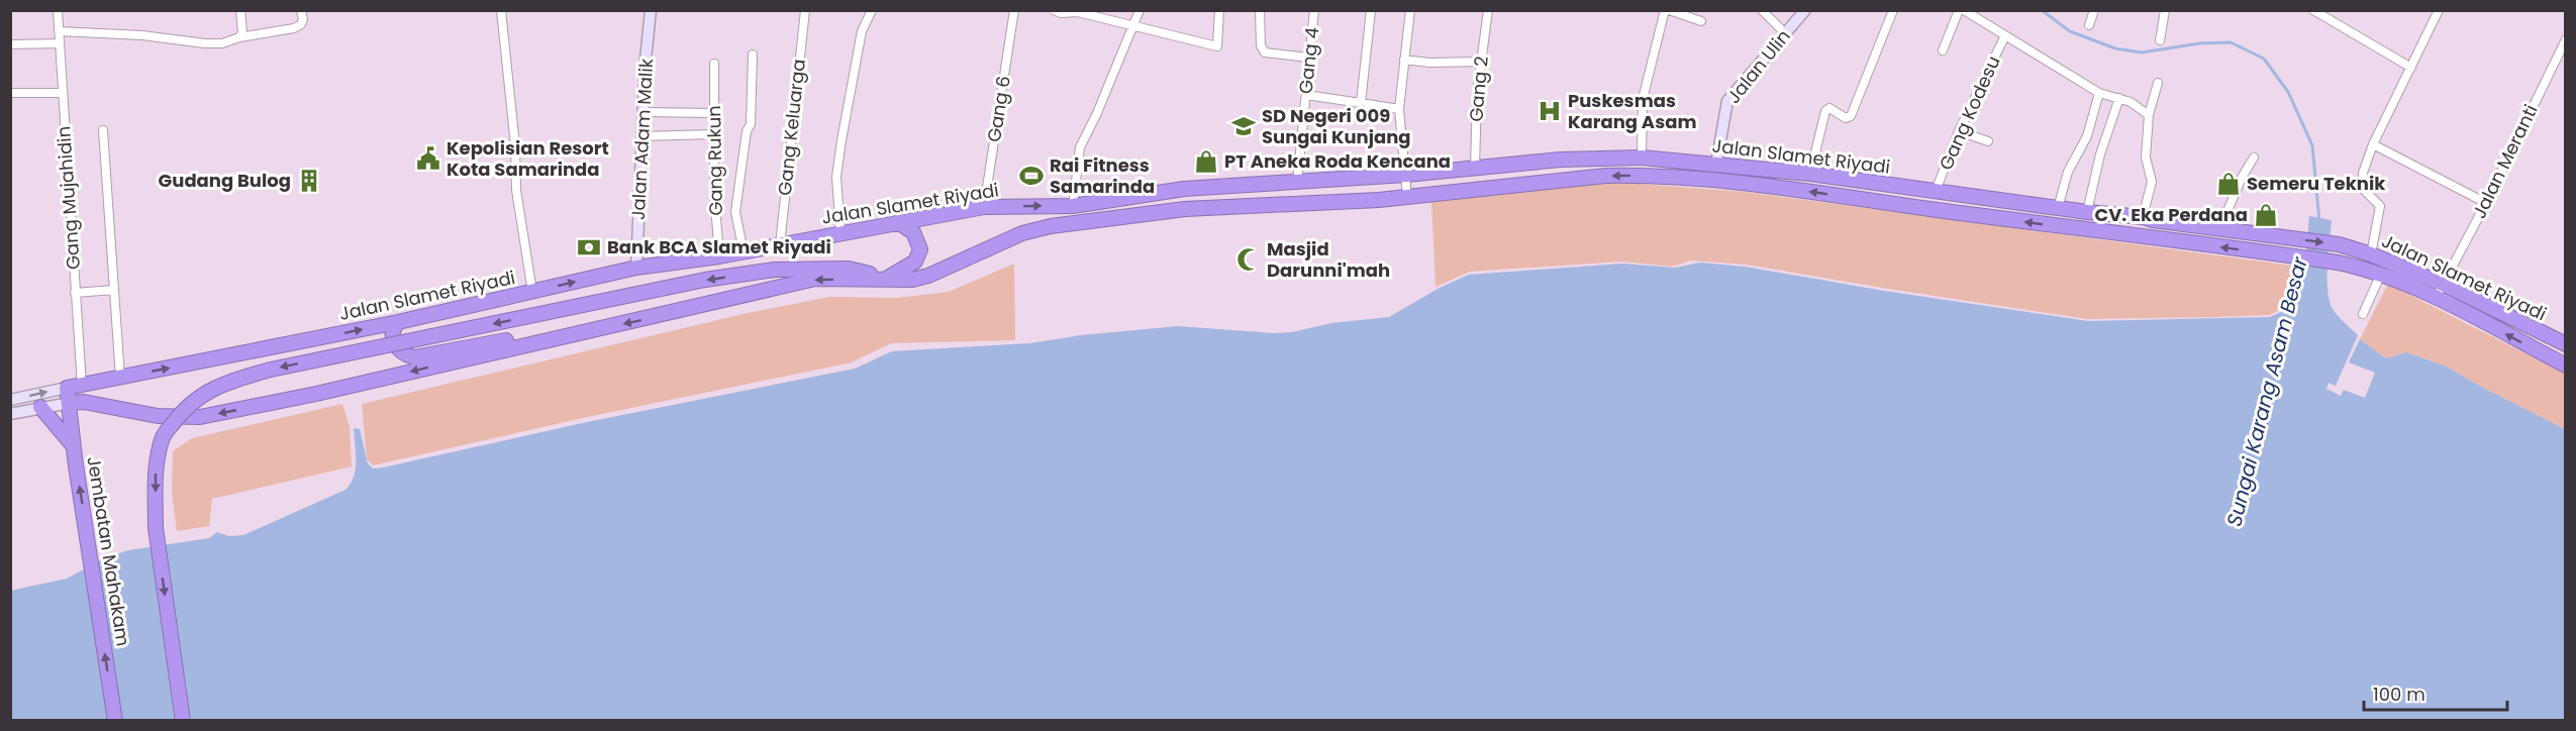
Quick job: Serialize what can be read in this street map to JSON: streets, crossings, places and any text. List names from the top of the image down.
{
  "streets": {
    "highway": ["Jalan Slamet Riyadi", "Jembatan Mahakam"],
    "street": [
      "Gang 4",
      "Jalan Ulin",
      "Gang 2",
      "Gang 6",
      "Gang Kodesu",
      "Gang Keluarga",
      "Jalan Adam Malik",
      "Gang Rukun",
      "Jalan Meranti",
      "Gang Mujahidin"
    ]
  },
  "crossings": [
    ["Gang 4", "Jalan Slamet Riyadi"],
    ["Jalan Ulin", "Jalan Slamet Riyadi"],
    ["Gang 2", "Jalan Slamet Riyadi"],
    ["Gang 6", "Jalan Slamet Riyadi"],
    ["Gang Kodesu", "Jalan Slamet Riyadi"],
    ["Gang Keluarga", "Jalan Slamet Riyadi"],
    ["Jalan Adam Malik", "Jalan Slamet Riyadi"],
    ["Jalan Slamet Riyadi", "Gang Rukun"],
    ["Jalan Slamet Riyadi", "Jalan Meranti"],
    ["Jalan Slamet Riyadi", "Gang Mujahidin"],
    ["Jalan Slamet Riyadi", "Jembatan Mahakam"]
  ],
  "one_way": ["Jembatan Mahakam"],
  "water": ["Sungai Karang Asam Besar"],
  "places": {
    "hospital": ["Puskesmas Karang Asam"],
    "school or university": ["SD Negeri 009 Sungai Kunjang"],
    "public building": ["Kepolisian Resort Kota Samarinda"],
    "shop": ["PT Aneka Roda Kencana", "Semeru Teknik", "CV. Eka Perdana"],
    "sports": ["Rai Fitness Samarinda"],
    "building": ["Gudang Bulog"],
    "bank": ["Bank BCA Slamet Riyadi"],
    "mosque": ["Masjid Darunni'mah"]
  },
  "scale_bar": "100 m"
}
